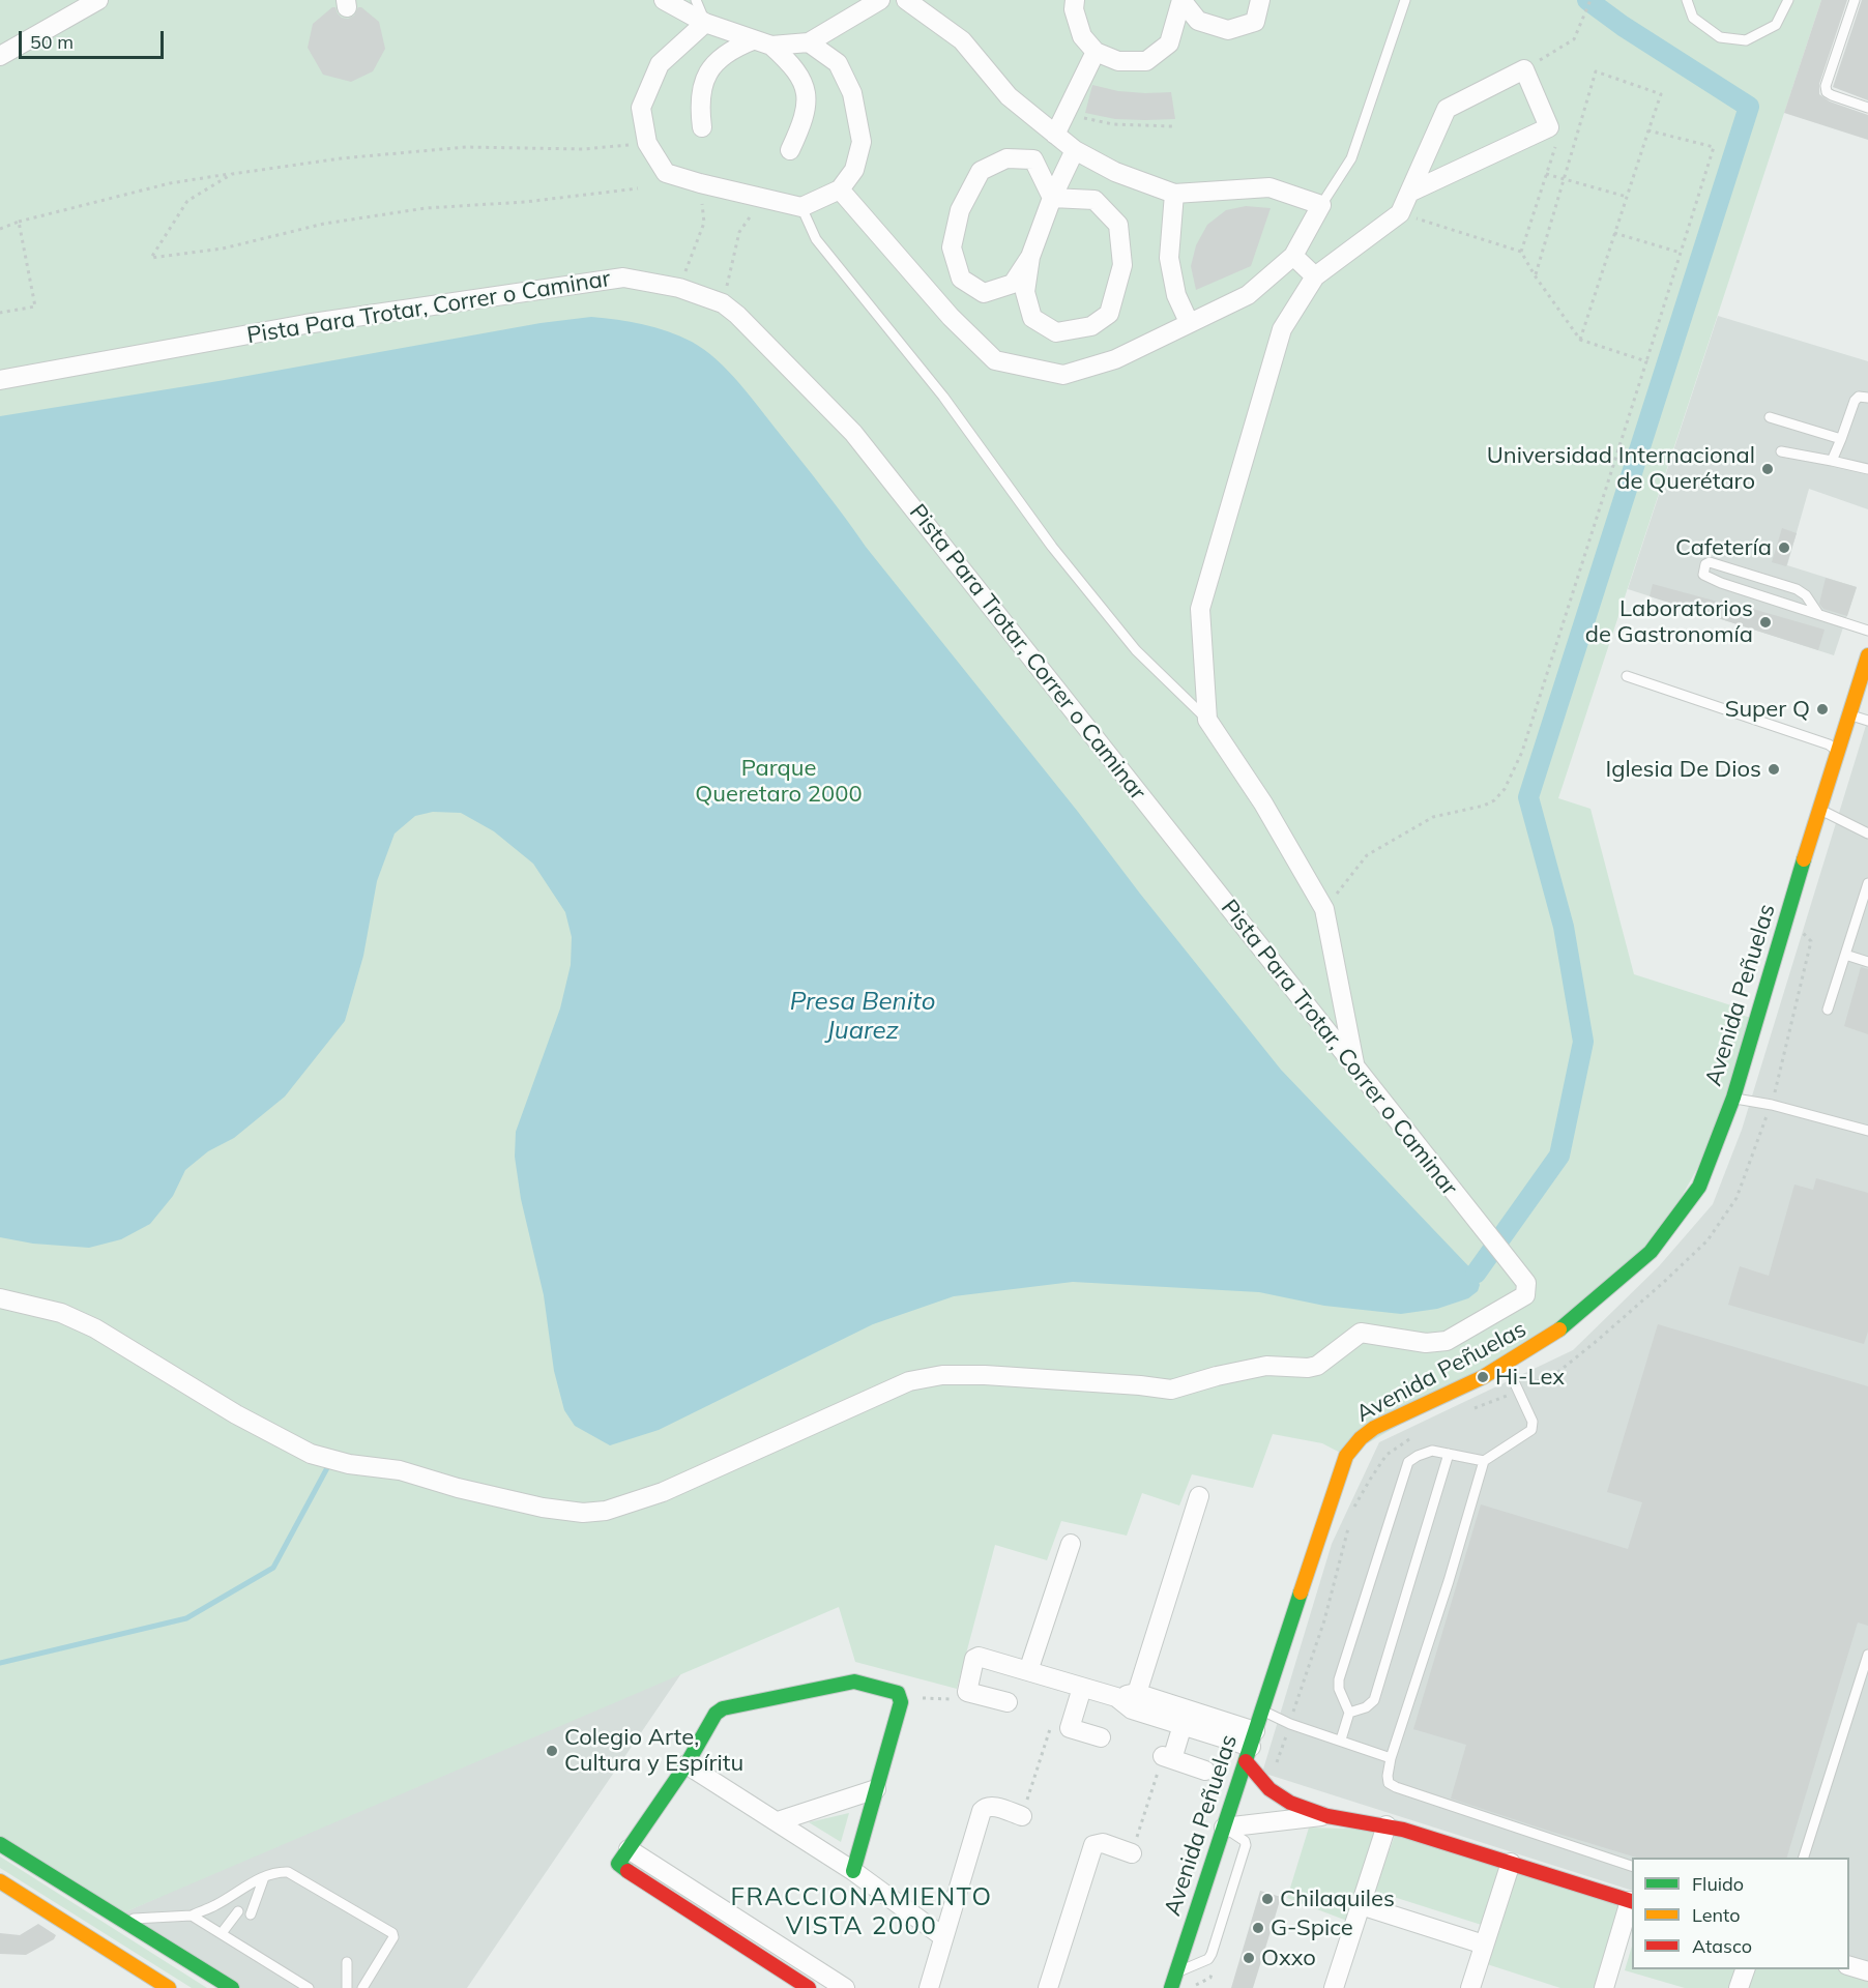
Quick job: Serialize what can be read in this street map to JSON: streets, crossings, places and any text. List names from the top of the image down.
{
  "streets": {
    "street": ["Pista Para Trotar, Correr o Caminar", "Avenida Peñuelas"]
  },
  "districts": ["FRACCIONAMIENTO VISTA 2000"],
  "water": ["Presa Benito Juarez"],
  "parks": ["Parque Queretaro 2000"],
  "places": [
    "Universidad Internacional de Querétaro",
    "Cafetería",
    "Laboratorios de Gastronomía",
    "Super Q",
    "Iglesia De Dios",
    "Hi-Lex",
    "Colegio Arte, Cultura y Espíritu",
    "Chilaquiles",
    "G-Spice",
    "Oxxo"
  ],
  "legend": ["Fluido", "Lento", "Atasco"],
  "scale_bar": "50 m"
}
